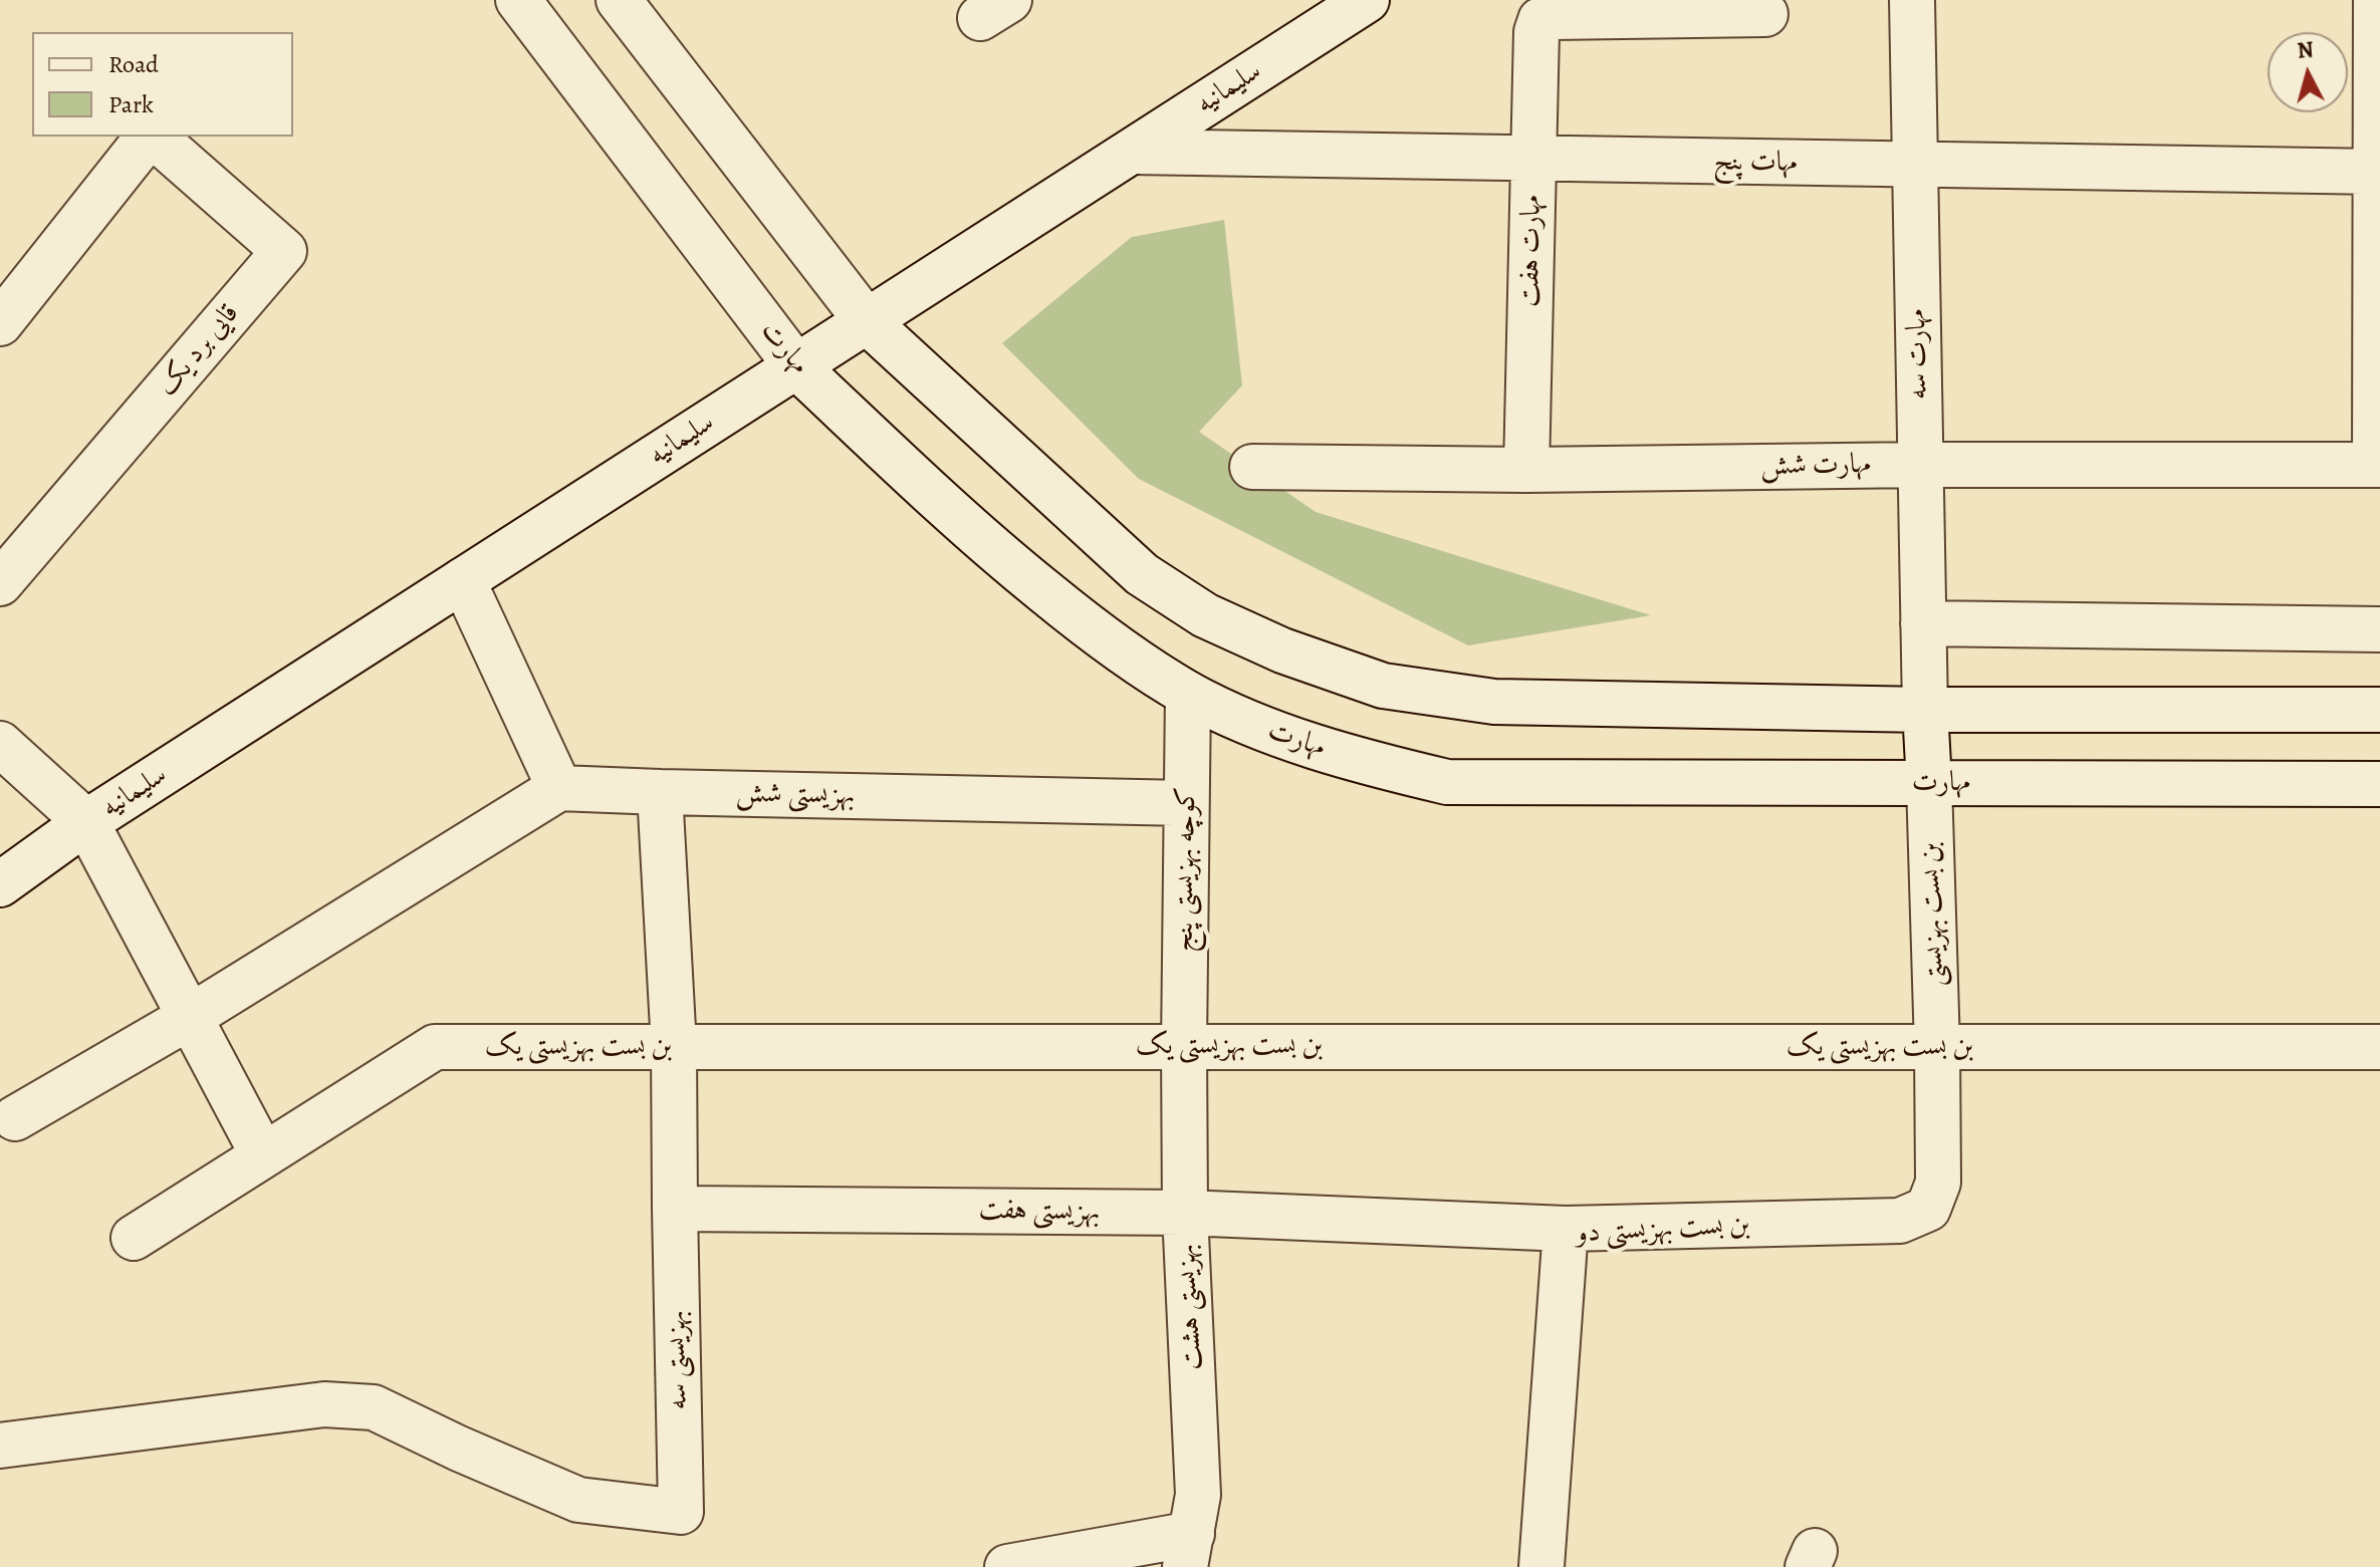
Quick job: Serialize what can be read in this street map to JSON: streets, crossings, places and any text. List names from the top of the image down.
{
  "streets": {
    "street": [
      "سلیمانیه",
      "مهات پنج",
      "مهارت هفت",
      "مهارت",
      "قایی برد یک",
      "مهارت سه",
      "مهارت شش",
      "بهزیستی شش",
      "کوچه بهزیستی پنج",
      "بن بست بهزیستی",
      "بن بست بهزیستی یک",
      "بهزیستی هفت",
      "بن بست بهزیستی دو",
      "بهزیستی هشت",
      "بهزیستی سه"
    ]
  },
  "crossings": [
    ["سلیمانیه", "مهات پنج"],
    ["سلیمانیه", "مهارت"],
    ["مهات پنج", "مهارت هفت"],
    ["مهات پنج", "مهارت سه"],
    ["مهارت هفت", "مهارت شش"],
    ["مهارت", "کوچه بهزیستی پنج"],
    ["مهارت", "بن بست بهزیستی"],
    ["مهارت سه", "مهارت شش"],
    ["مهارت سه", "بن بست بهزیستی"],
    ["بهزیستی شش", "کوچه بهزیستی پنج"],
    ["کوچه بهزیستی پنج", "بن بست بهزیستی یک"],
    ["کوچه بهزیستی پنج", "بهزیستی هشت"],
    ["بن بست بهزیستی", "بن بست بهزیستی یک"],
    ["بن بست بهزیستی", "بن بست بهزیستی دو"],
    ["بن بست بهزیستی یک", "بن بست بهزیستی دو"],
    ["بن بست بهزیستی یک", "بهزیستی هشت"],
    ["بهزیستی هفت", "بن بست بهزیستی دو"],
    ["بهزیستی هفت", "بهزیستی هشت"],
    ["بهزیستی هفت", "بهزیستی سه"]
  ],
  "legend": ["Road", "Park"],
  "north": "top"
}
